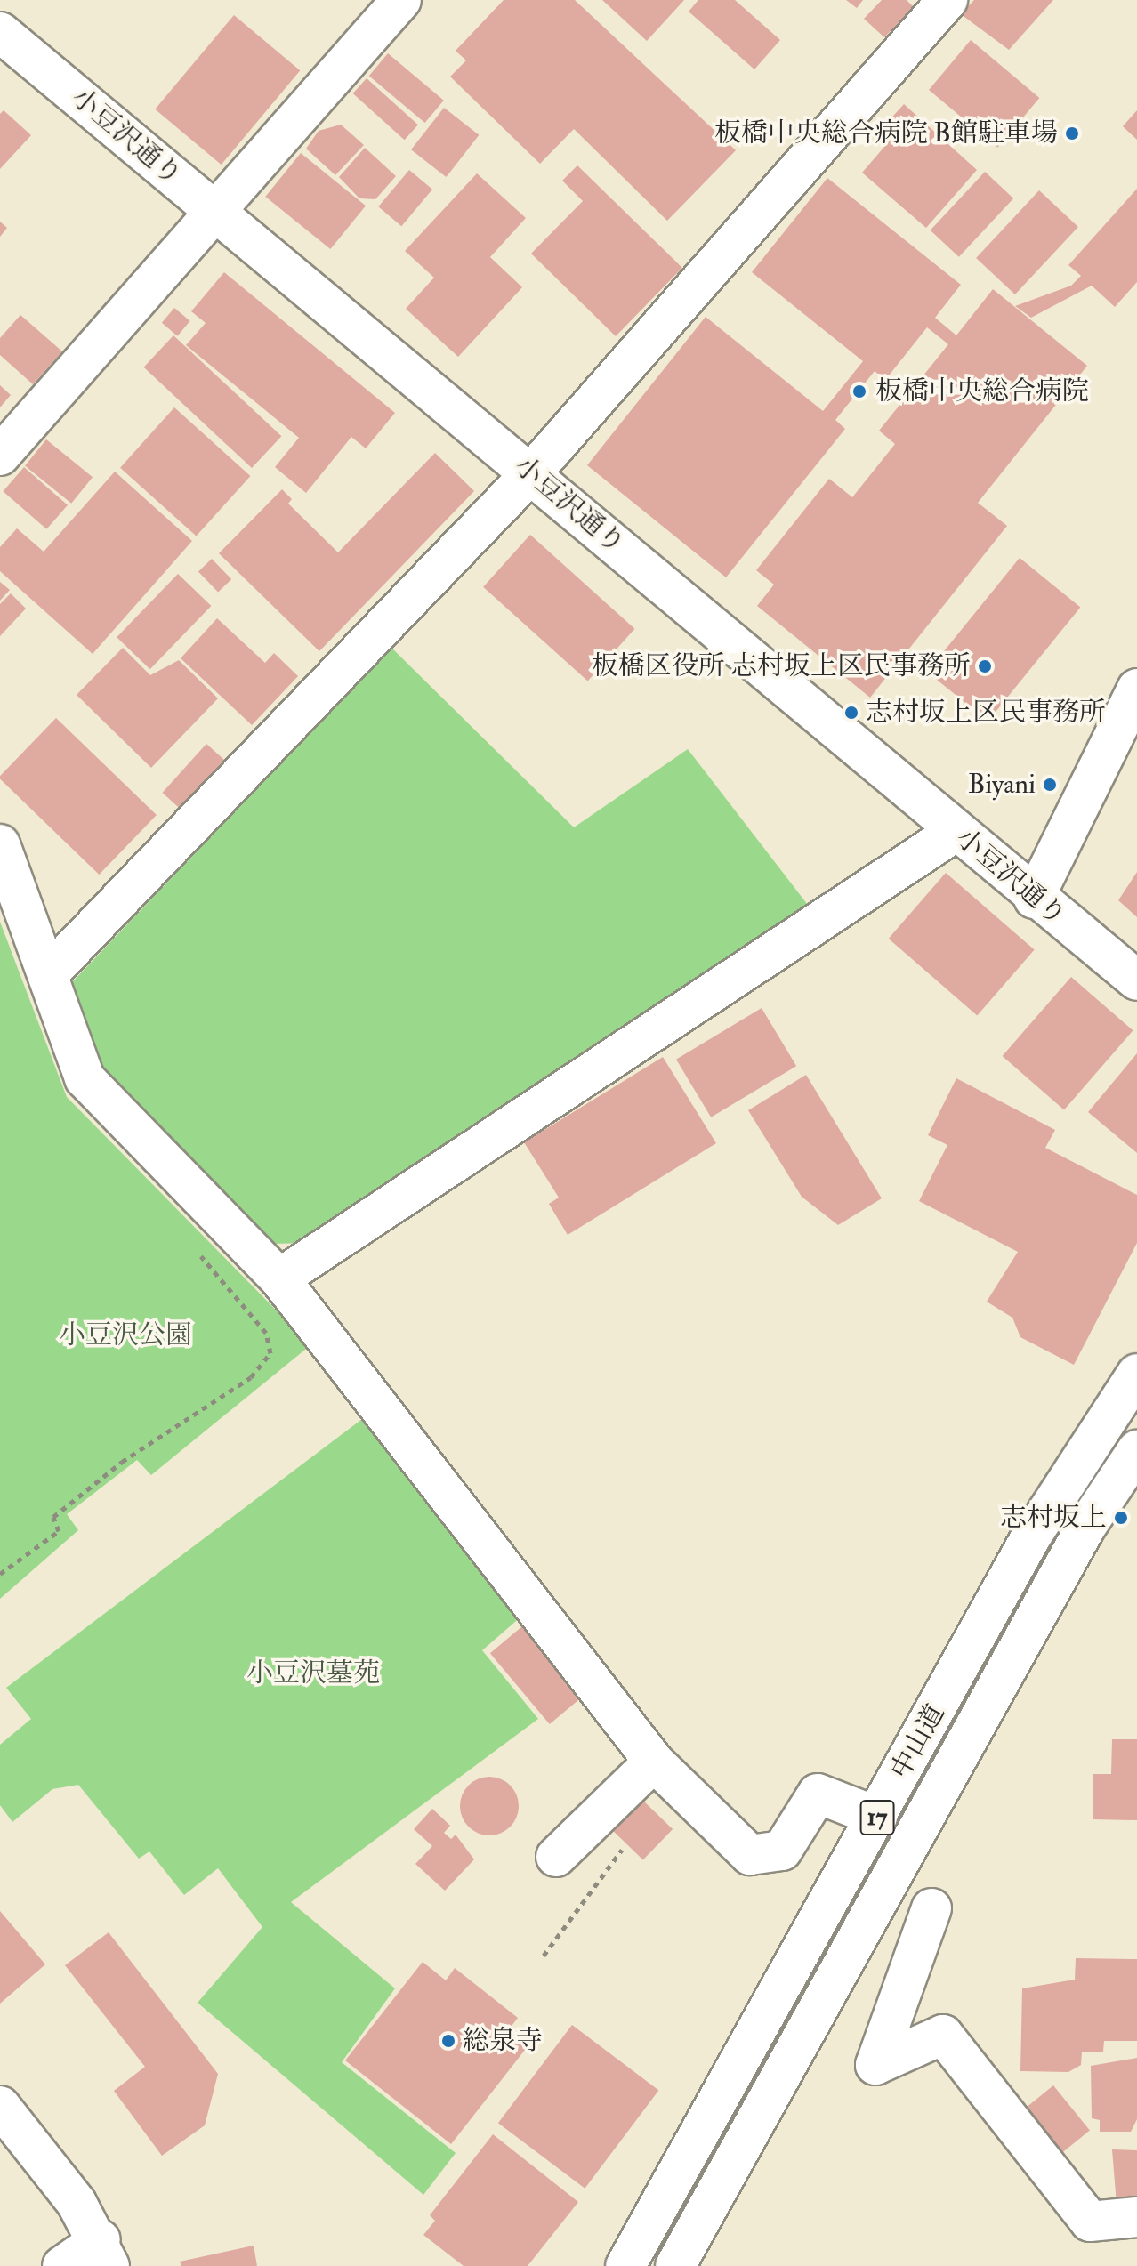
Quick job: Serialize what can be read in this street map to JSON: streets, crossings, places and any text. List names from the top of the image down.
{
  "streets": {
    "main road": ["小豆沢通り", "中山道", "17"]
  },
  "parks": ["小豆沢公園", "小豆沢墓苑"],
  "places": [
    "板橋中央総合病院 B館駐車場",
    "板橋中央総合病院",
    "板橋区役所 志村坂上区民事務所",
    "志村坂上区民事務所",
    "Biyani",
    "志村坂上",
    "総泉寺"
  ]
}
